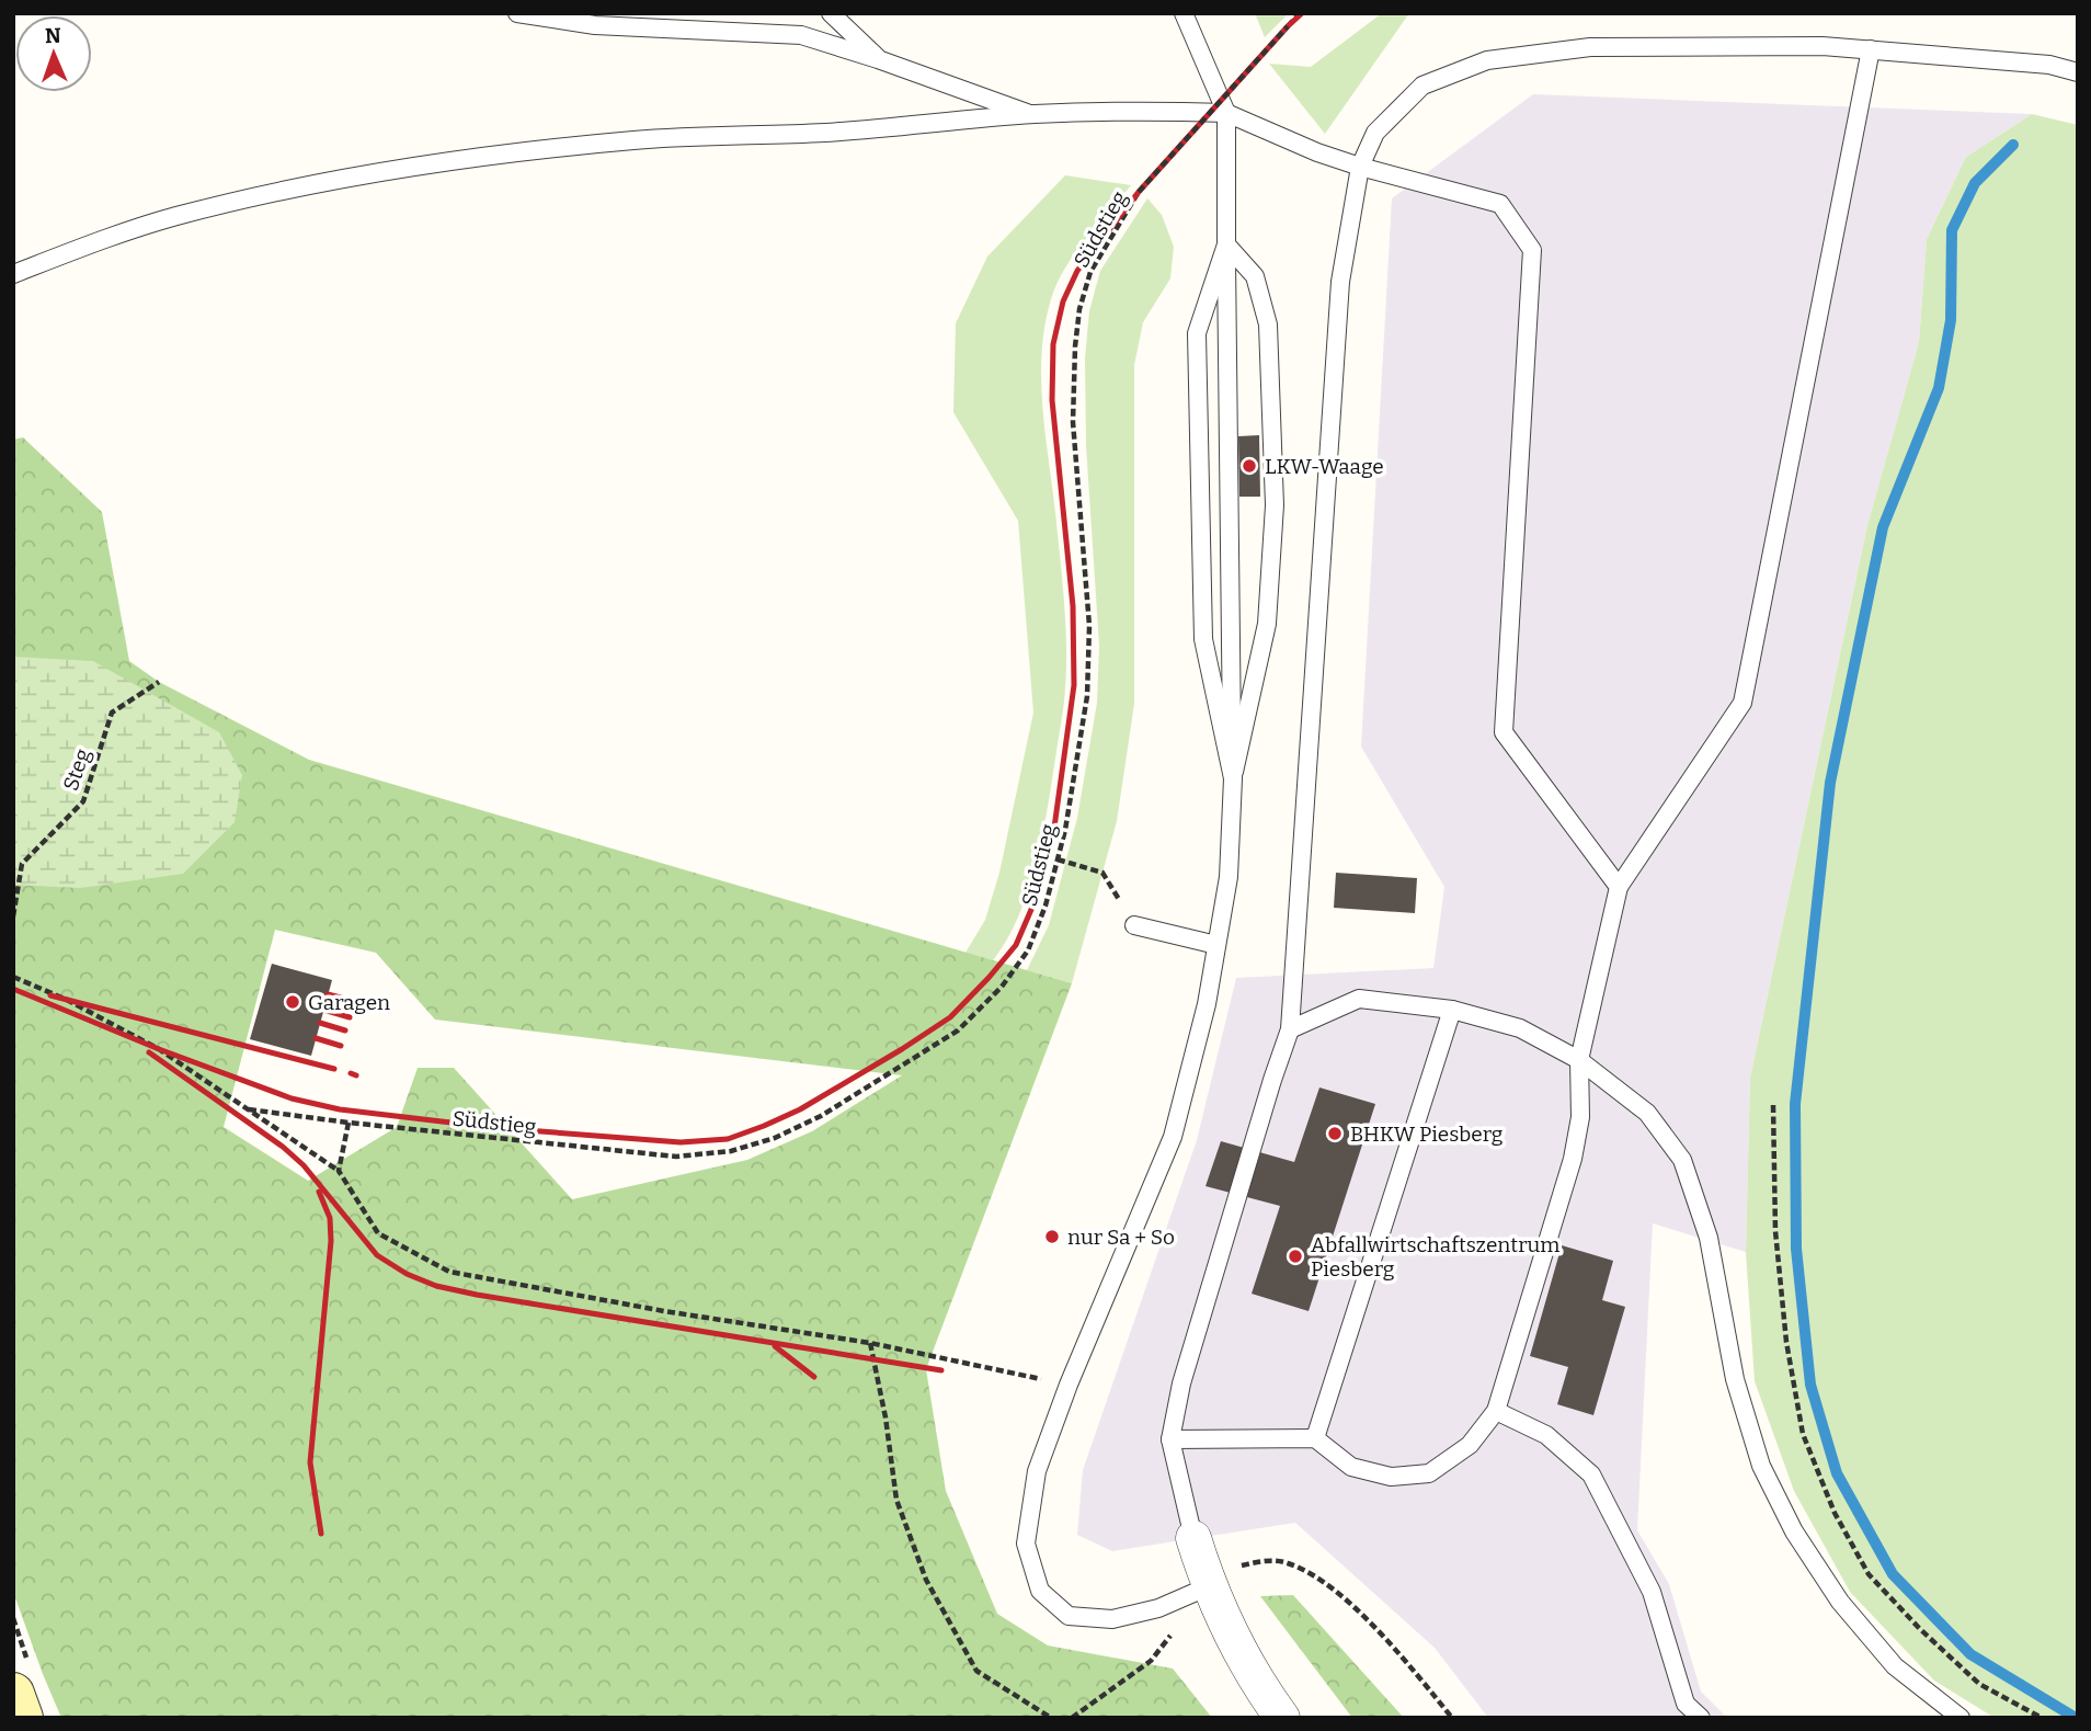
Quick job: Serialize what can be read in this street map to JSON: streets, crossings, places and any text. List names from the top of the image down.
{
  "streets": {
    "path": ["Südstieg", "Steg"]
  },
  "places": [
    "LKW-Waage",
    "Garagen",
    "BHKW Piesberg",
    "nur Sa + So",
    "Abfallwirtschaftszentrum Piesberg"
  ],
  "north": "top"
}
